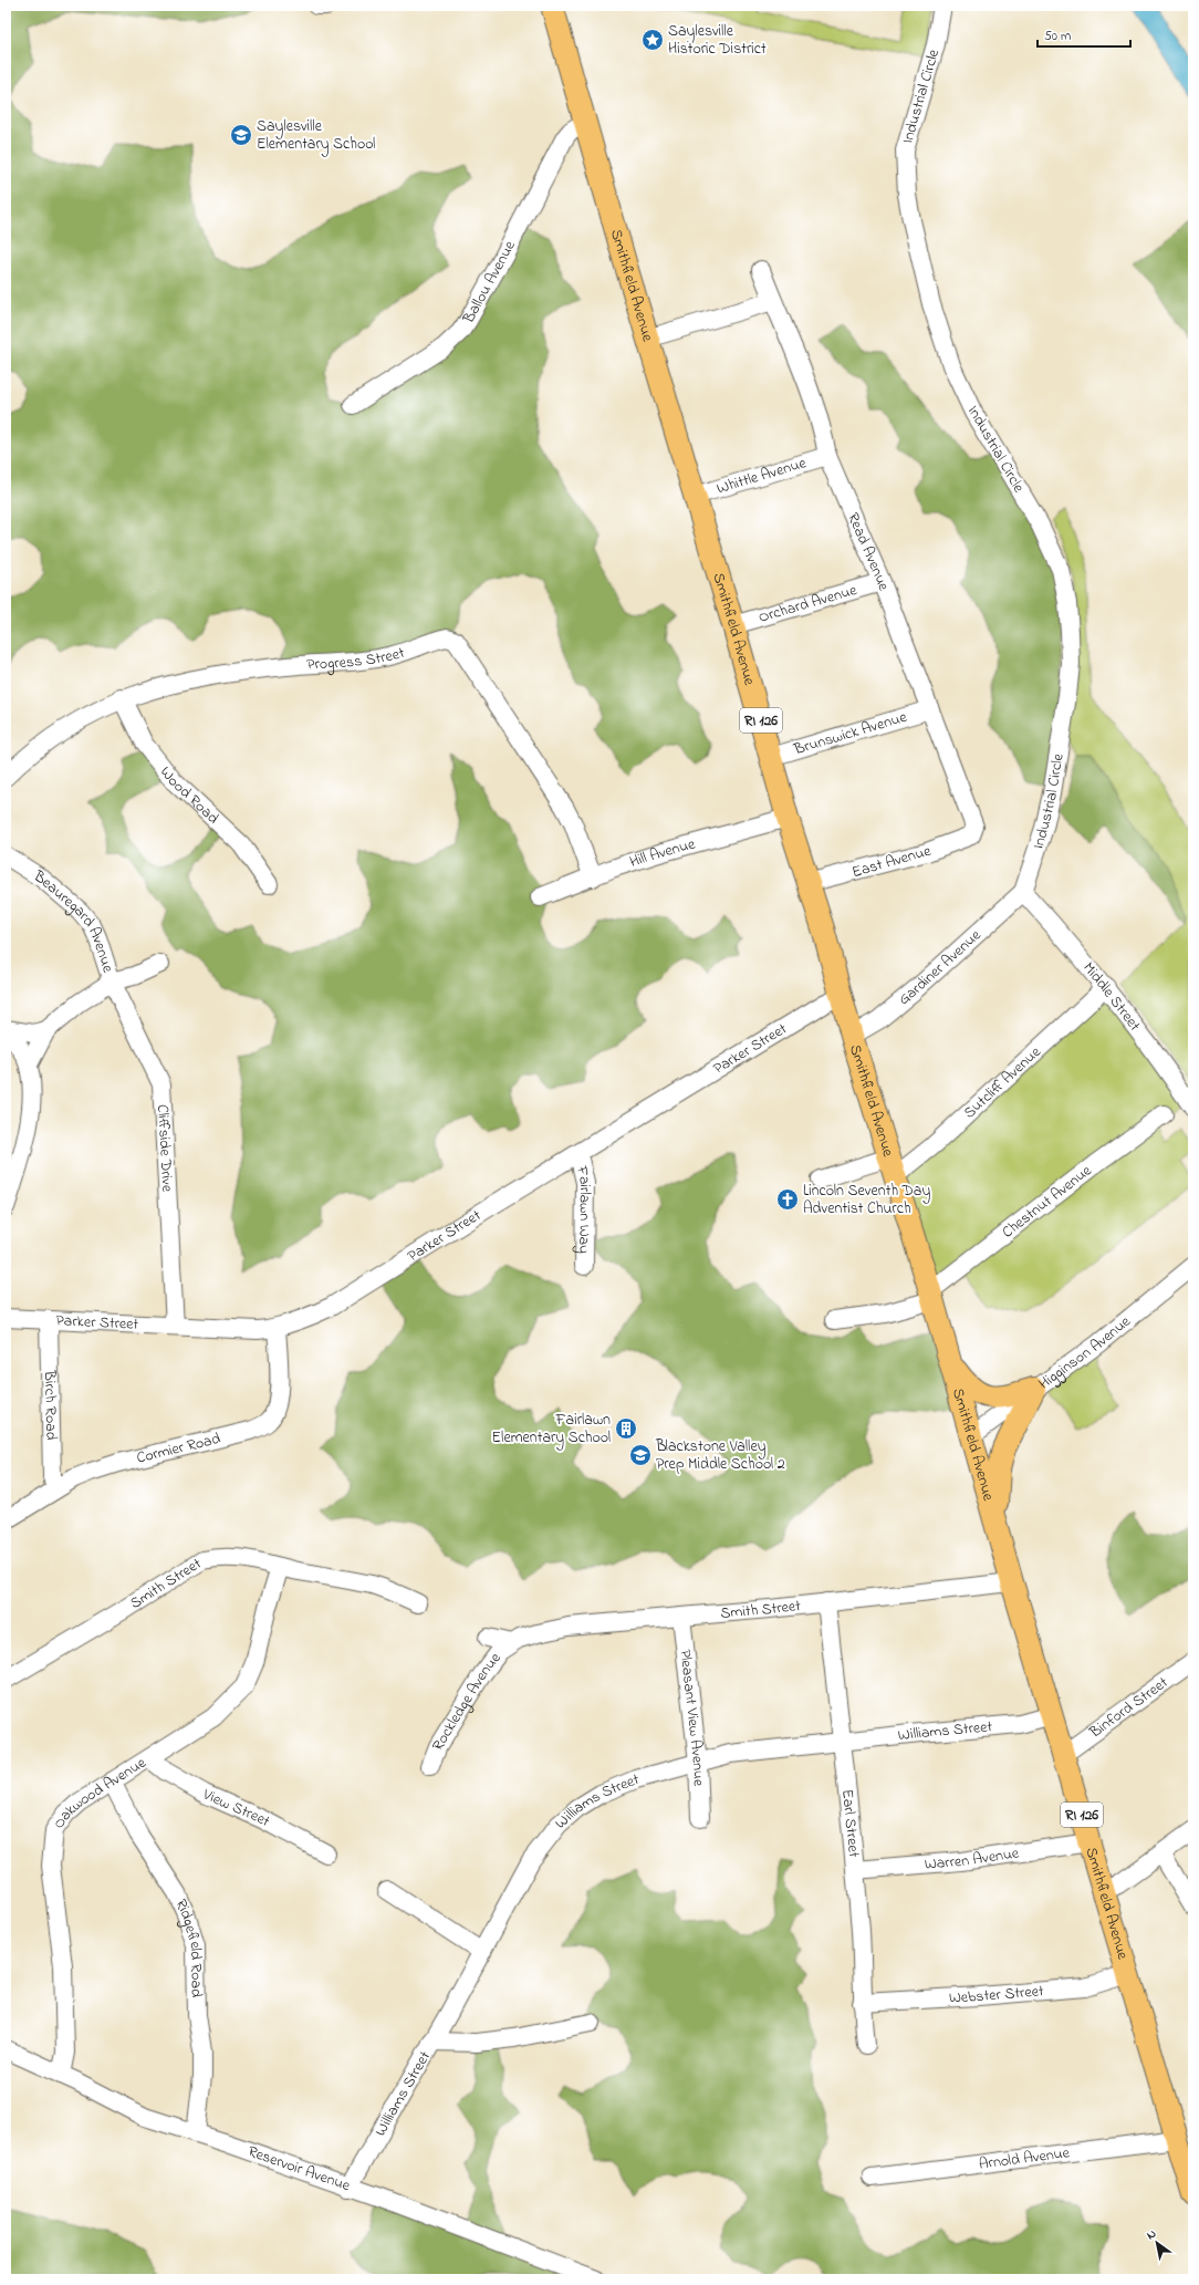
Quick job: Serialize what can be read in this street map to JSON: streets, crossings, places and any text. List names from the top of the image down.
{
  "streets": {
    "main road": ["Smithfield Avenue", "RI 126"],
    "street": [
      "Industrial Circle",
      "Ballou Avenue",
      "Whittle Avenue",
      "Read Avenue",
      "Orchard Avenue",
      "Progress Street",
      "Brunswick Avenue",
      "Wood Road",
      "Hill Avenue",
      "East Avenue",
      "Beauregard Avenue",
      "Gardiner Avenue",
      "Middle Street",
      "Parker Street",
      "Sutcliff Avenue",
      "Cliffside Drive",
      "Chestnut Avenue",
      "Fairlawn Way",
      "Higginson Avenue",
      "Birch Road",
      "Cormier Road",
      "Smith Street",
      "Rockledge Avenue",
      "Binford Street",
      "Pleasant View Avenue",
      "Williams Street",
      "Oakwood Avenue",
      "View Street",
      "Earl Street",
      "Warren Avenue",
      "Ridgefield Road",
      "Webster Street",
      "Arnold Avenue",
      "Reservoir Avenue"
    ]
  },
  "crossings": [
    ["Industrial Circle", "Gardiner Avenue"],
    ["Industrial Circle", "Middle Street"],
    ["Ballou Avenue", "Smithfield Avenue"],
    ["Smithfield Avenue", "Whittle Avenue"],
    ["Smithfield Avenue", "Orchard Avenue"],
    ["Smithfield Avenue", "Brunswick Avenue"],
    ["Smithfield Avenue", "Hill Avenue"],
    ["Smithfield Avenue", "East Avenue"],
    ["Smithfield Avenue", "Gardiner Avenue"],
    ["Smithfield Avenue", "Parker Street"],
    ["Smithfield Avenue", "Sutcliff Avenue"],
    ["Smithfield Avenue", "Chestnut Avenue"],
    ["Smithfield Avenue", "Higginson Avenue"],
    ["Smithfield Avenue", "Smith Street"],
    ["Smithfield Avenue", "Binford Street"],
    ["Smithfield Avenue", "Williams Street"],
    ["Smithfield Avenue", "Warren Avenue"],
    ["Smithfield Avenue", "Webster Street"],
    ["Smithfield Avenue", "Arnold Avenue"],
    ["Whittle Avenue", "Read Avenue"],
    ["Read Avenue", "Orchard Avenue"],
    ["Read Avenue", "Brunswick Avenue"],
    ["Read Avenue", "East Avenue"],
    ["Progress Street", "Wood Road"],
    ["Progress Street", "Hill Avenue"],
    ["Beauregard Avenue", "Cliffside Drive"],
    ["Gardiner Avenue", "Middle Street"],
    ["Middle Street", "Sutcliff Avenue"],
    ["Parker Street", "Cliffside Drive"],
    ["Parker Street", "Fairlawn Way"],
    ["Parker Street", "Birch Road"],
    ["Parker Street", "Cormier Road"],
    ["Birch Road", "Cormier Road"],
    ["Smith Street", "Rockledge Avenue"],
    ["Smith Street", "Pleasant View Avenue"],
    ["Smith Street", "Oakwood Avenue"],
    ["Smith Street", "Earl Street"],
    ["Pleasant View Avenue", "Williams Street"],
    ["Williams Street", "Earl Street"],
    ["Williams Street", "Reservoir Avenue"],
    ["Oakwood Avenue", "View Street"],
    ["Oakwood Avenue", "Ridgefield Road"],
    ["Oakwood Avenue", "Reservoir Avenue"],
    ["Earl Street", "Warren Avenue"],
    ["Earl Street", "Webster Street"],
    ["Ridgefield Road", "Reservoir Avenue"]
  ],
  "places": {
    "place": ["Saylesville Historic District"],
    "school or university": ["Saylesville Elementary School", "Blackstone Valley Prep Middle School 2"],
    "church": ["Lincoln Seventh Day Adventist Church"],
    "building": ["Fairlawn Elementary School"]
  },
  "scale_bar": "50 m",
  "north": "top left"
}
